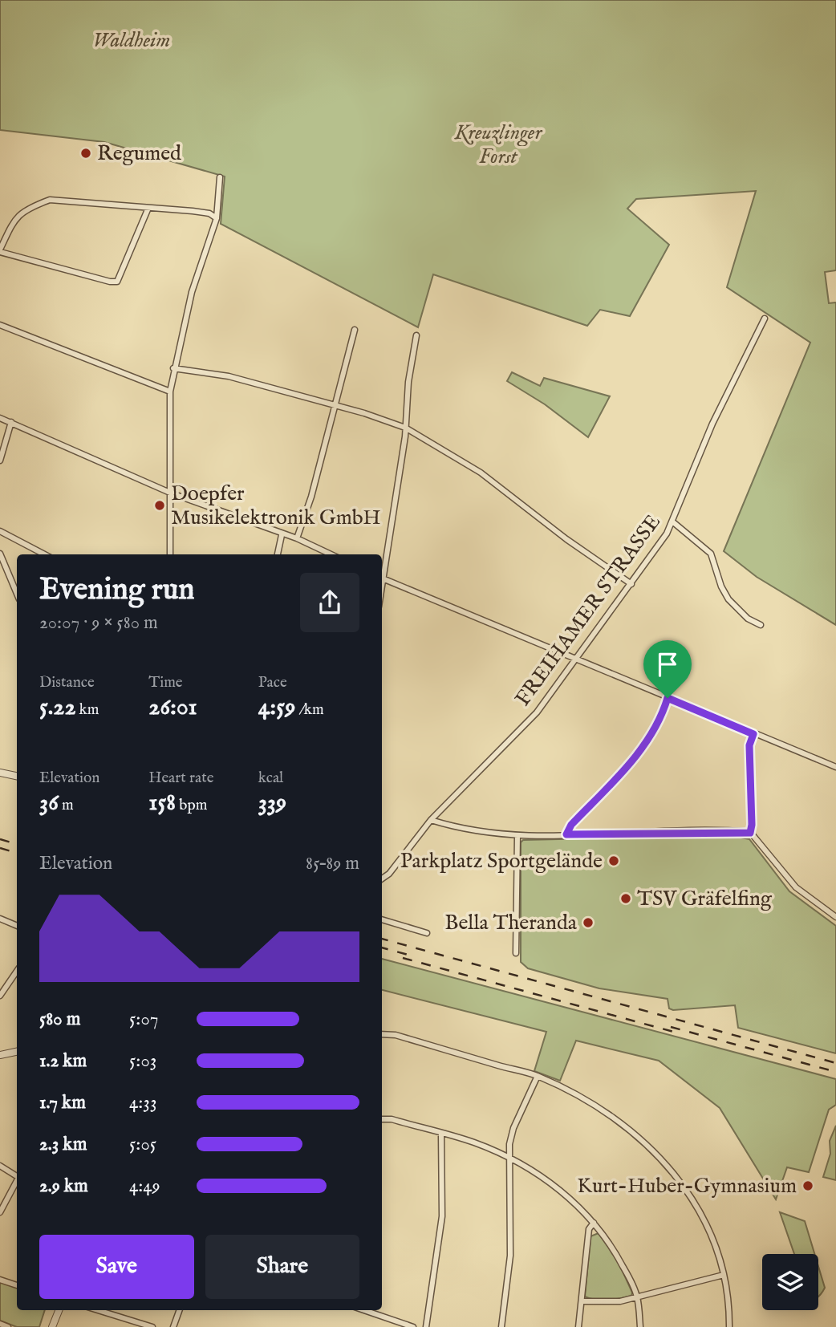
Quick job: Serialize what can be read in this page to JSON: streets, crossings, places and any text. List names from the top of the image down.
{
  "streets": {
    "street": ["FREIHAMER STRASSE"]
  },
  "parks": ["Waldheim", "Kreuzlinger Forst"],
  "places": [
    "Regumed",
    "Doepfer Musikelektronik GmbH",
    "Parkplatz Sportgelände",
    "TSV Gräfelfing",
    "Bella Theranda",
    "Kurt-Huber-Gymnasium"
  ],
  "page": {
    "heading": ["Evening run", "20:07 · 9 × 580 m"],
    "stats": [
      ["Distance", "5.22 km"],
      ["Time", "26:01"],
      ["Pace", "4:59 /km"],
      ["Elevation", "36 m"],
      ["Heart rate", "158 bpm"],
      ["kcal", "339"]
    ],
    "chart": ["Elevation", "85–89 m"],
    "list": [
      {
        "name": "580 m",
        "note": "5:07"
      },
      {
        "name": "1.2 km",
        "note": "5:03"
      },
      {
        "name": "1.7 km",
        "note": "4:33"
      },
      {
        "name": "2.3 km",
        "note": "5:05"
      },
      {
        "name": "2.9 km",
        "note": "4:49"
      }
    ],
    "buttons": ["Save", "Share"]
  }
}
